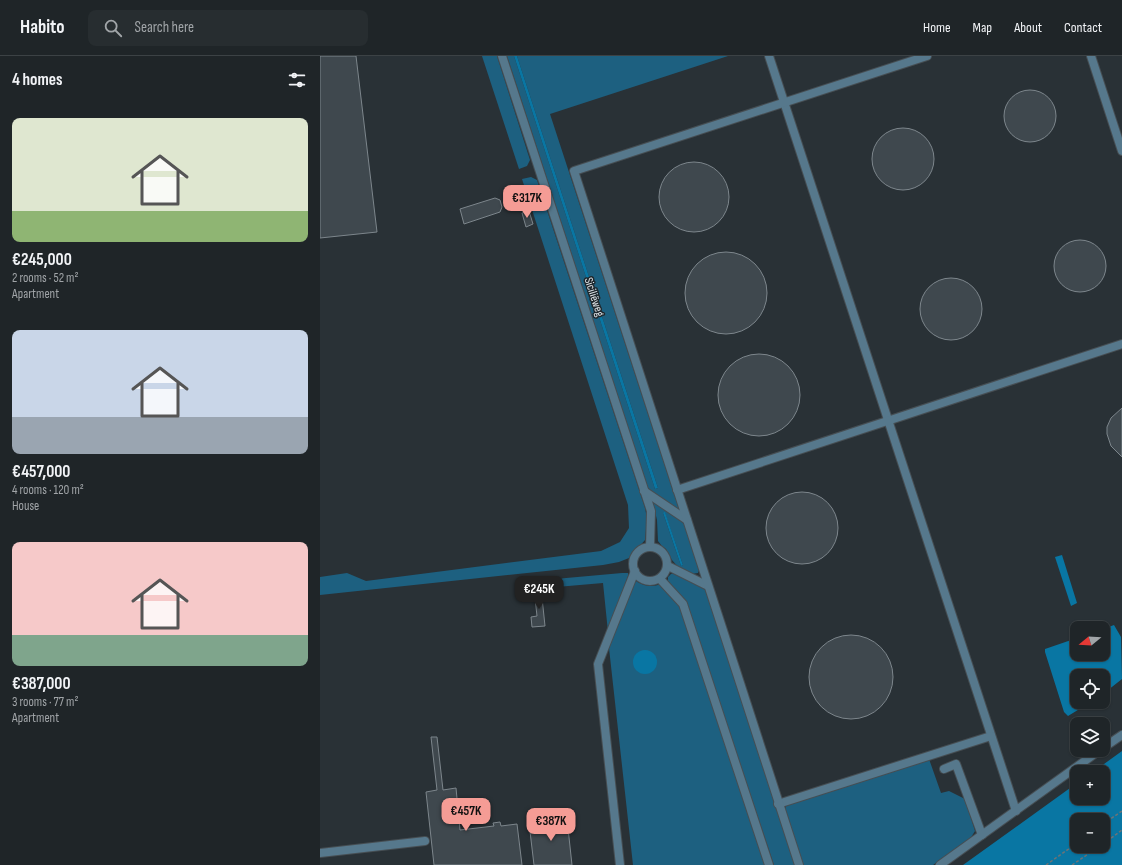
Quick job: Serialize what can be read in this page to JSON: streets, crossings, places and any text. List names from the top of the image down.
{
  "streets": {
    "street": ["Siciliëweg"]
  },
  "north": "left",
  "page": {
    "header": "Habito",
    "search": "Search here",
    "nav": [
      "Home",
      "Map",
      "About",
      "Contact"
    ],
    "heading": "4 homes",
    "list": [
      {
        "name": "€245,000",
        "note": "2 rooms · 52 m² · Apartment"
      },
      {
        "name": "€457,000",
        "note": "4 rooms · 120 m² · House"
      },
      {
        "name": "€387,000",
        "note": "3 rooms · 77 m² · Apartment"
      }
    ],
    "price": [
      "€317K",
      "€245K",
      "€457K",
      "€387K"
    ],
    "map_buttons": ["+", "−"]
  }
}
